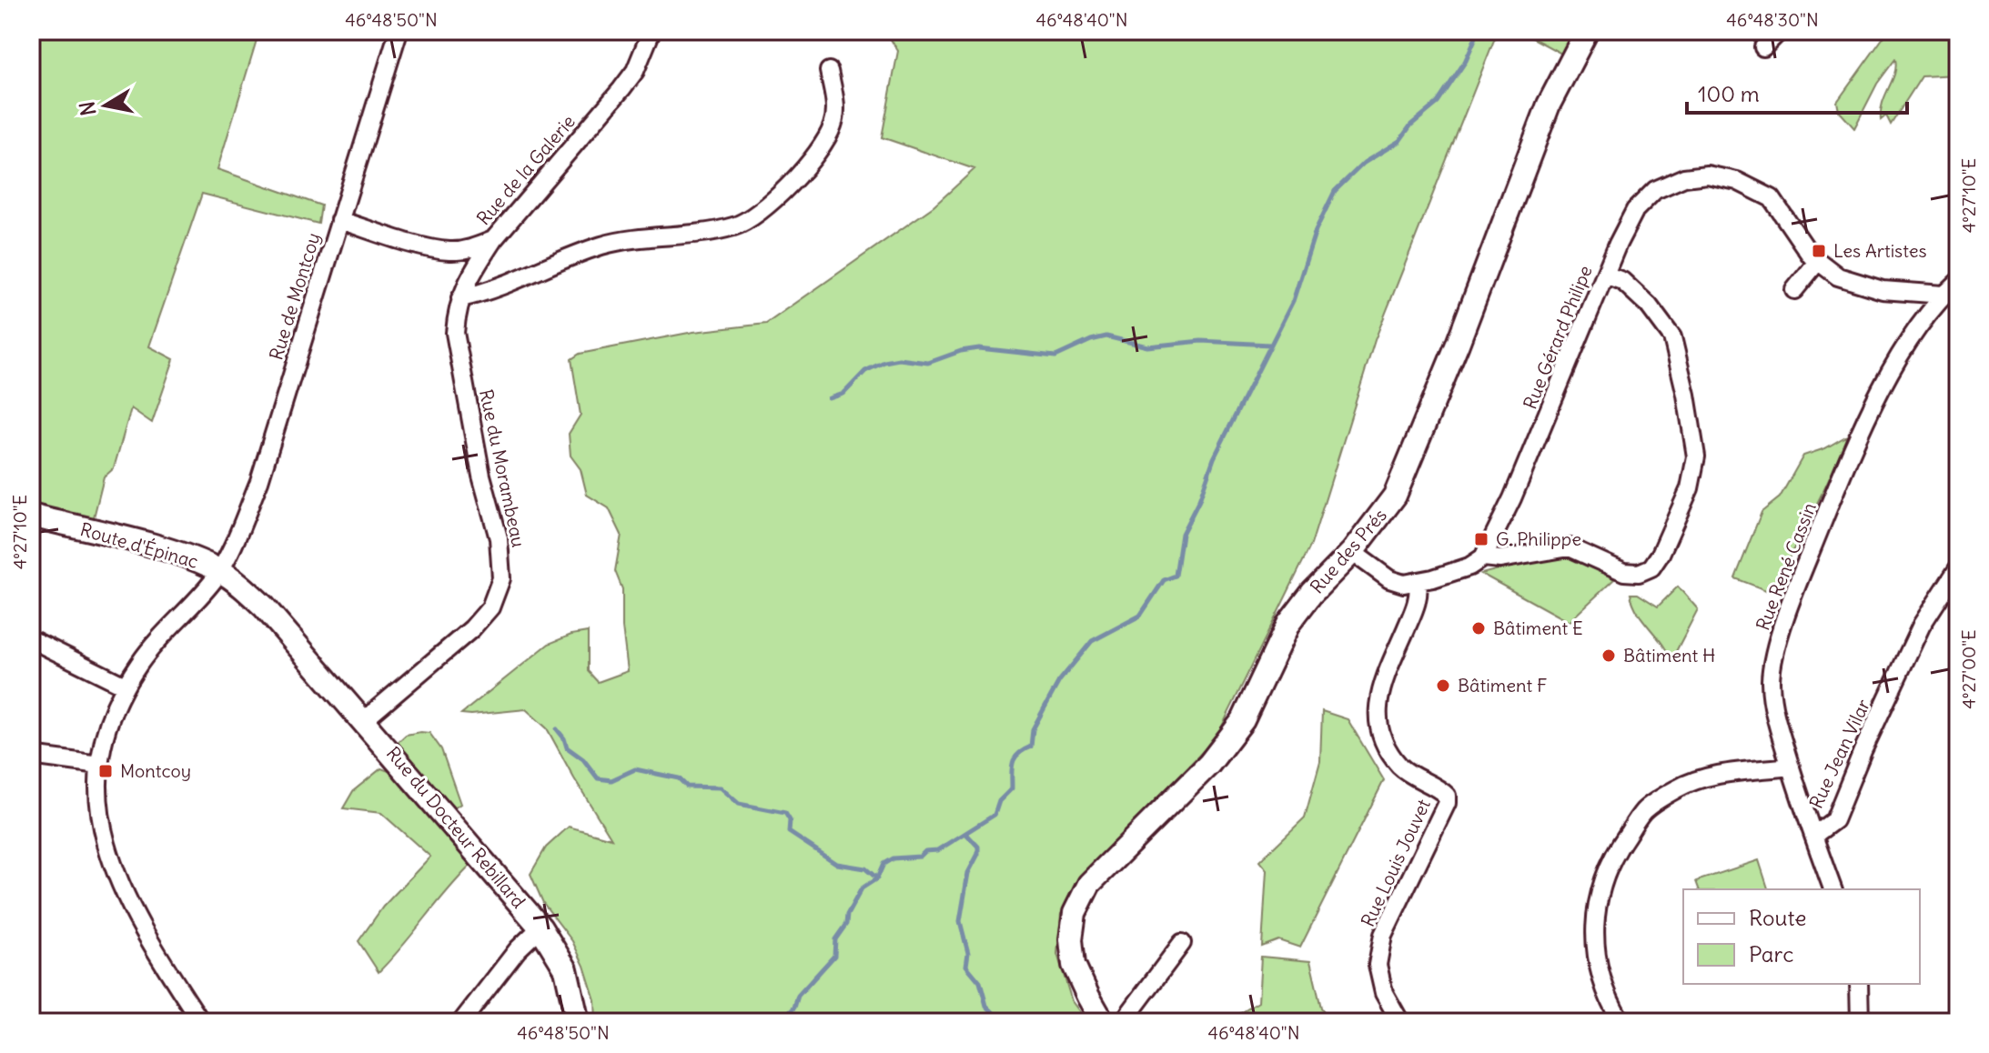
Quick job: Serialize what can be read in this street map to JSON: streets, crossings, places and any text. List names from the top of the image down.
{
  "streets": {
    "street": [
      "Rue de la Galerie",
      "Rue de Montcoy",
      "Rue Gérard Philipe",
      "Rue du Morambeau",
      "Route d'Épinac",
      "Rue des Prés",
      "Rue René Cassin",
      "Rue Jean Vilar",
      "Rue du Docteur Rebillard",
      "Rue Louis Jouvet"
    ]
  },
  "crossings": [
    ["Rue de la Galerie", "Rue de Montcoy"],
    ["Rue de la Galerie", "Rue du Morambeau"],
    ["Rue de Montcoy", "Route d'Épinac"],
    ["Rue Gérard Philipe", "Rue René Cassin"],
    ["Rue du Morambeau", "Rue du Docteur Rebillard"],
    ["Route d'Épinac", "Rue du Docteur Rebillard"],
    ["Rue René Cassin", "Rue Jean Vilar"]
  ],
  "places": {
    "transit": ["Les Artistes", "G. Philippe", "Montcoy"],
    "other": ["Bâtiment E", "Bâtiment H", "Bâtiment F"]
  },
  "legend": ["Route", "Parc"],
  "scale_bar": "100 m",
  "north": "left",
  "coordinates": [
    "46°48'50\"N",
    "46°48'40\"N",
    "46°48'30\"N",
    "4°27'10\"E",
    "4°27'00\"E"
  ]
}
